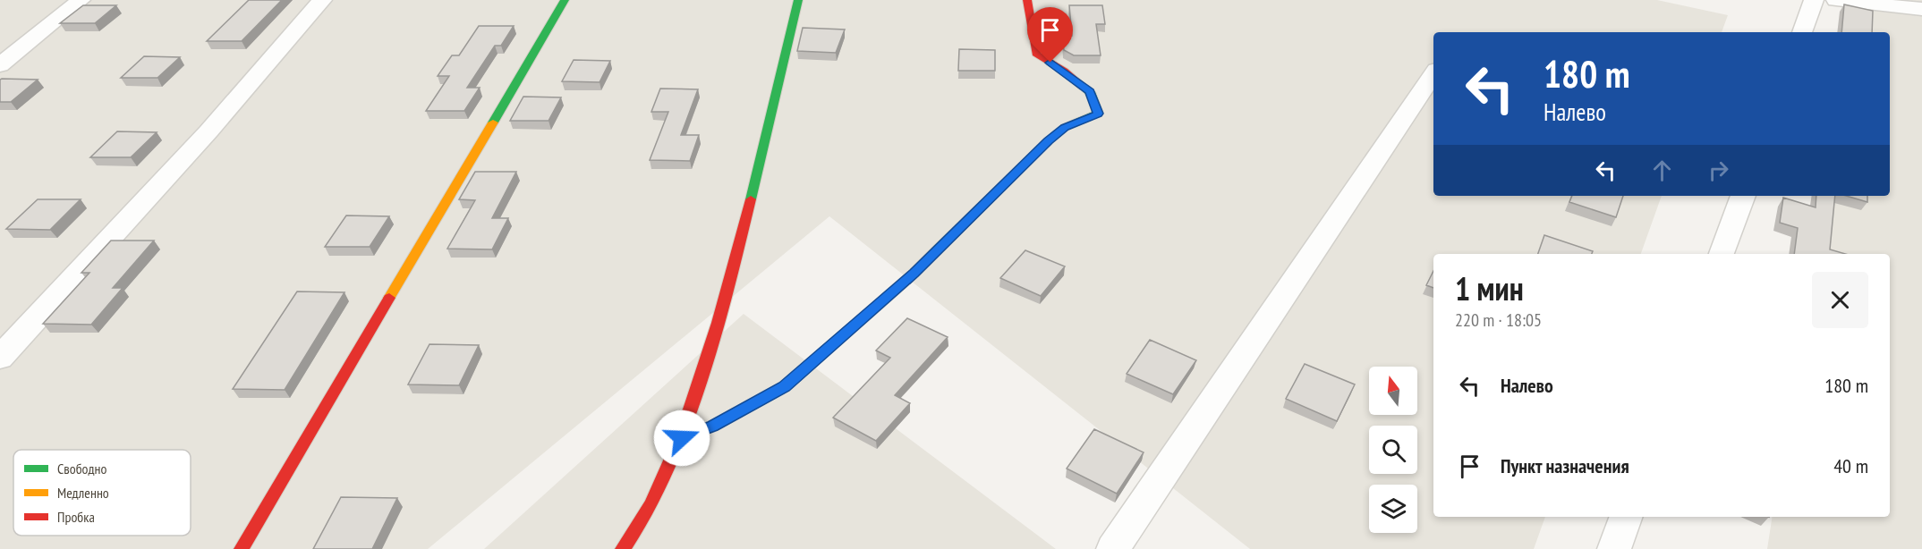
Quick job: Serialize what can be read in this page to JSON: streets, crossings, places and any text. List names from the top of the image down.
{
  "legend": ["Свободно", "Медленно", "Пробка"],
  "north": "top",
  "page": {
    "turn": ["180 m", "Налево"],
    "heading": ["1 мин", "220 m · 18:05"],
    "list": [
      {
        "name": "Налево",
        "value": "180 m"
      },
      {
        "name": "Пункт назначения",
        "value": "40 m"
      }
    ]
  }
}
